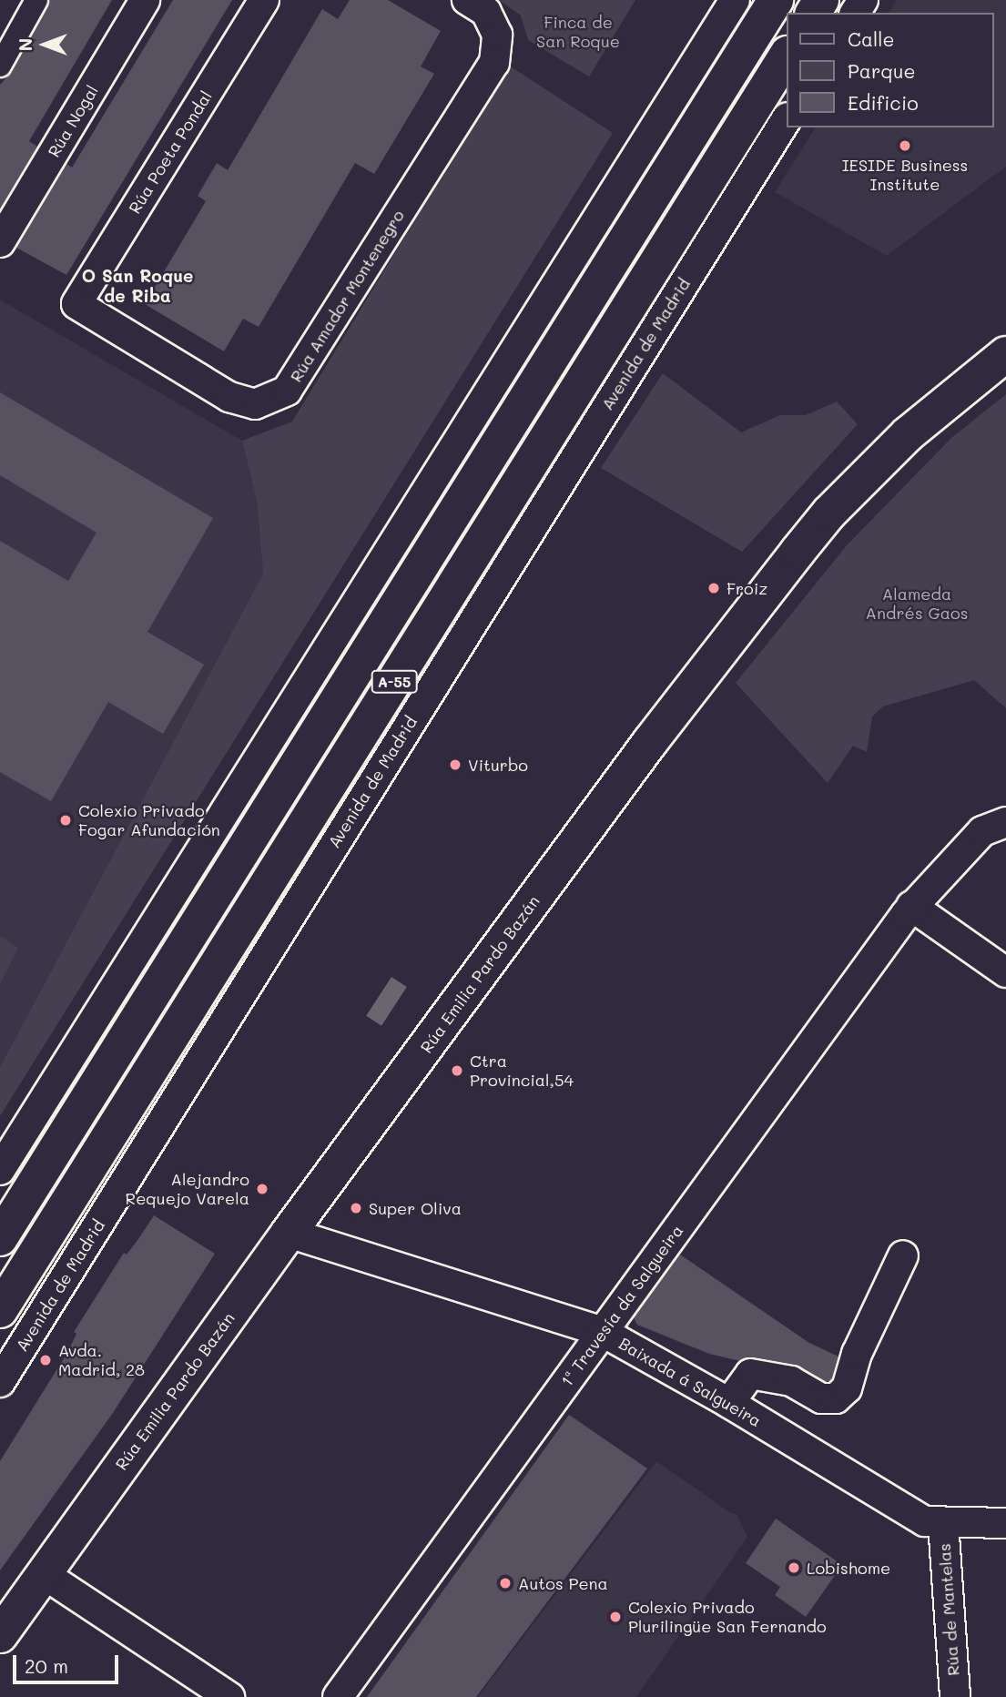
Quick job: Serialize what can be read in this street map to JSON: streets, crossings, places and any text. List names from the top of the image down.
{
  "streets": {
    "main road": ["Avenida de Madrid", "A-55", "Rúa Emilia Pardo Bazán"],
    "street": [
      "Rúa Nogal",
      "Rúa Poeta Pondal",
      "Rúa Amador Montenegro",
      "1ª Travesía da Salgueira",
      "Baixada á Salgueira",
      "Rúa de Mantelas"
    ]
  },
  "crossings": [
    ["Rúa Poeta Pondal", "Rúa Amador Montenegro"],
    ["Rúa Emilia Pardo Bazán", "Baixada á Salgueira"],
    ["1ª Travesía da Salgueira", "Baixada á Salgueira"],
    ["Baixada á Salgueira", "Rúa de Mantelas"]
  ],
  "districts": ["O San Roque de Riba"],
  "parks": ["Finca de San Roque", "Alameda Andrés Gaos"],
  "places": [
    "IESIDE Business Institute",
    "Froiz",
    "Viturbo",
    "Colexio Privado Fogar Afundación",
    "Ctra Provincial,54",
    "Alejandro Requejo Varela",
    "Super Oliva",
    "Avda. Madrid, 28",
    "Lobishome",
    "Autos Pena",
    "Colexio Privado Plurilingüe San Fernando"
  ],
  "legend": ["Calle", "Parque", "Edificio"],
  "scale_bar": "20 m",
  "north": "left"
}
